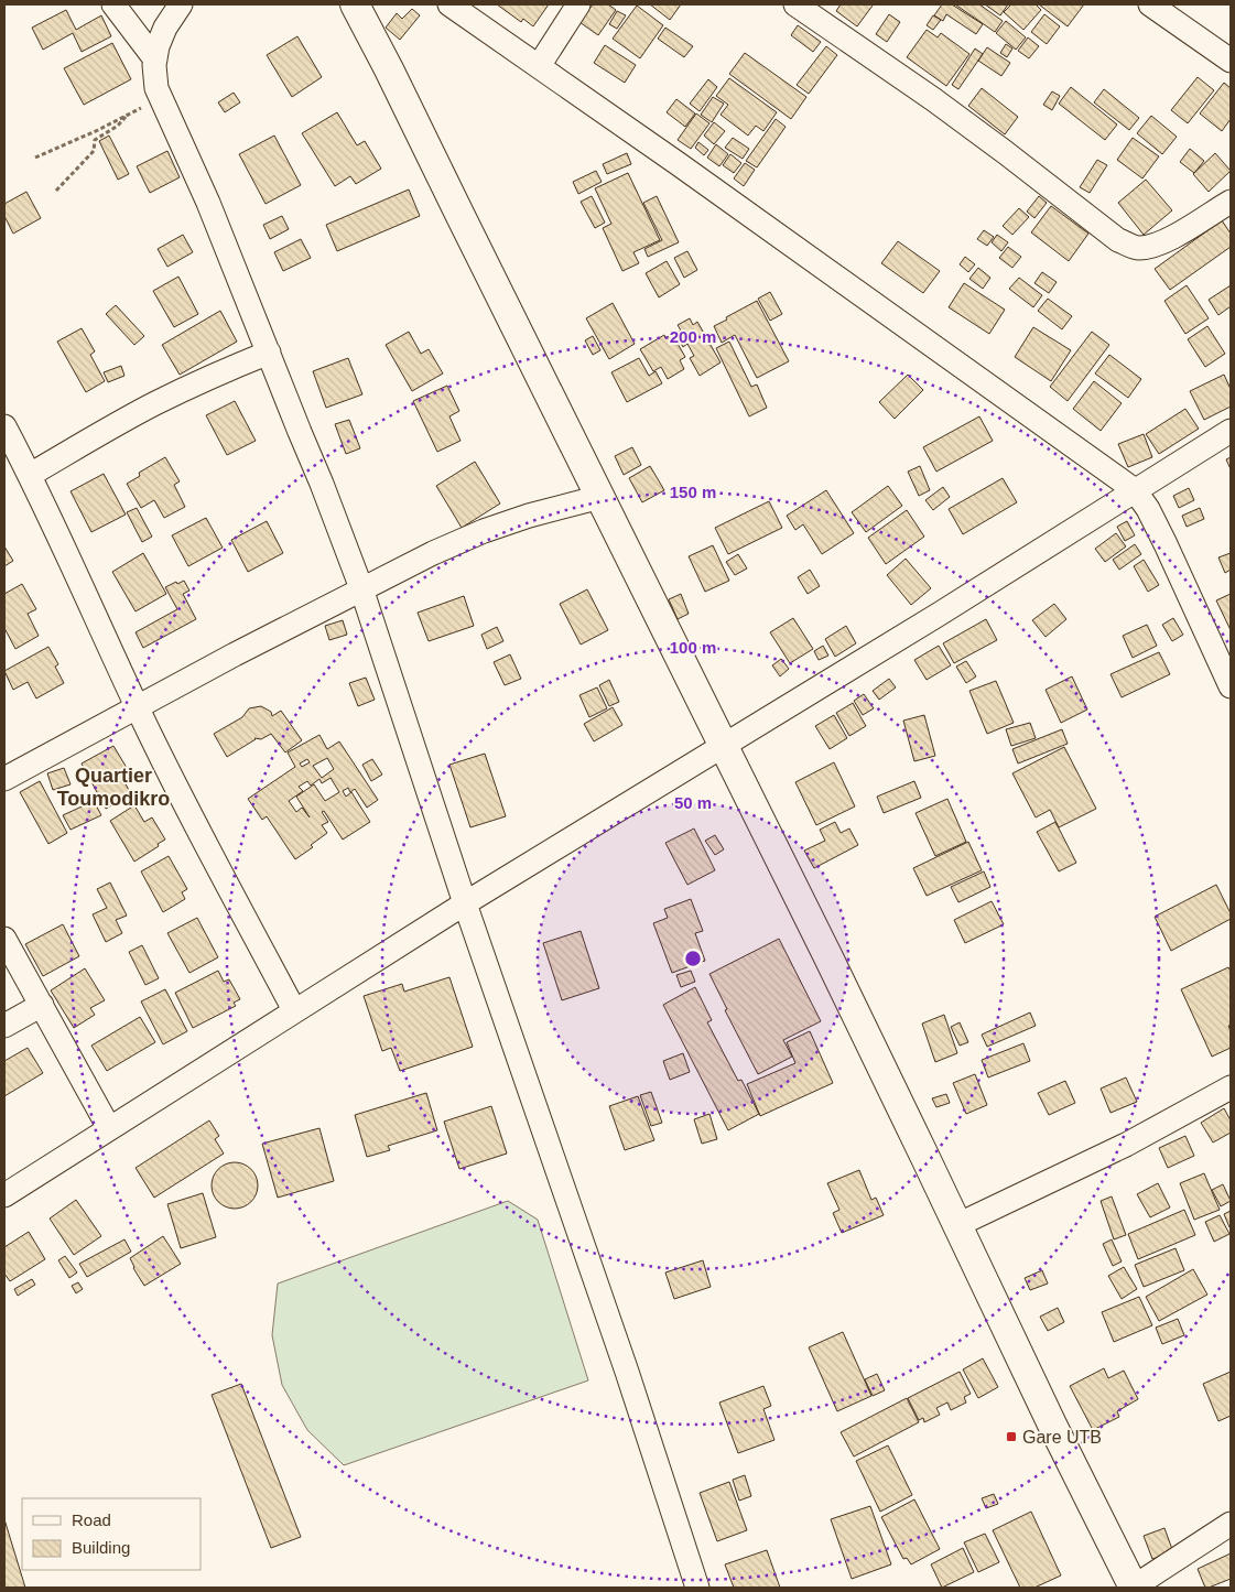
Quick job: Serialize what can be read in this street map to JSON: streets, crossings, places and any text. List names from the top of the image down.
{
  "districts": ["Quartier Toumodikro"],
  "places": {
    "transit": ["Gare UTB"]
  },
  "legend": ["Road", "Building"],
  "rings": [
    "200 m",
    "150 m",
    "100 m",
    "50 m"
  ]
}
